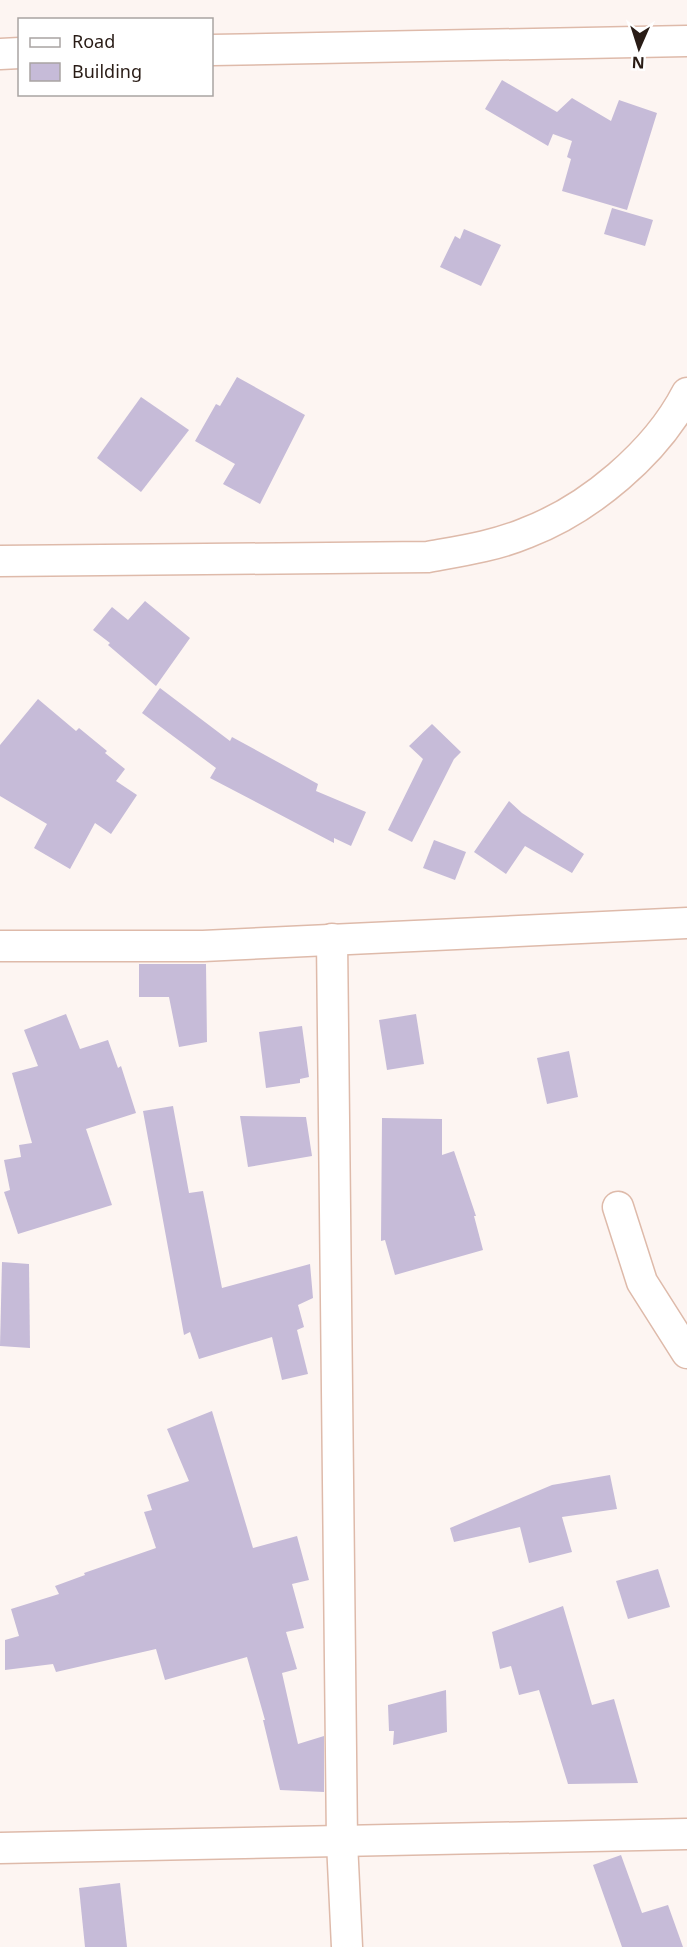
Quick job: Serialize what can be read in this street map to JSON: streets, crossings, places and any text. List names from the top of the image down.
{
  "legend": ["Road", "Building"],
  "north": "bottom"
}
